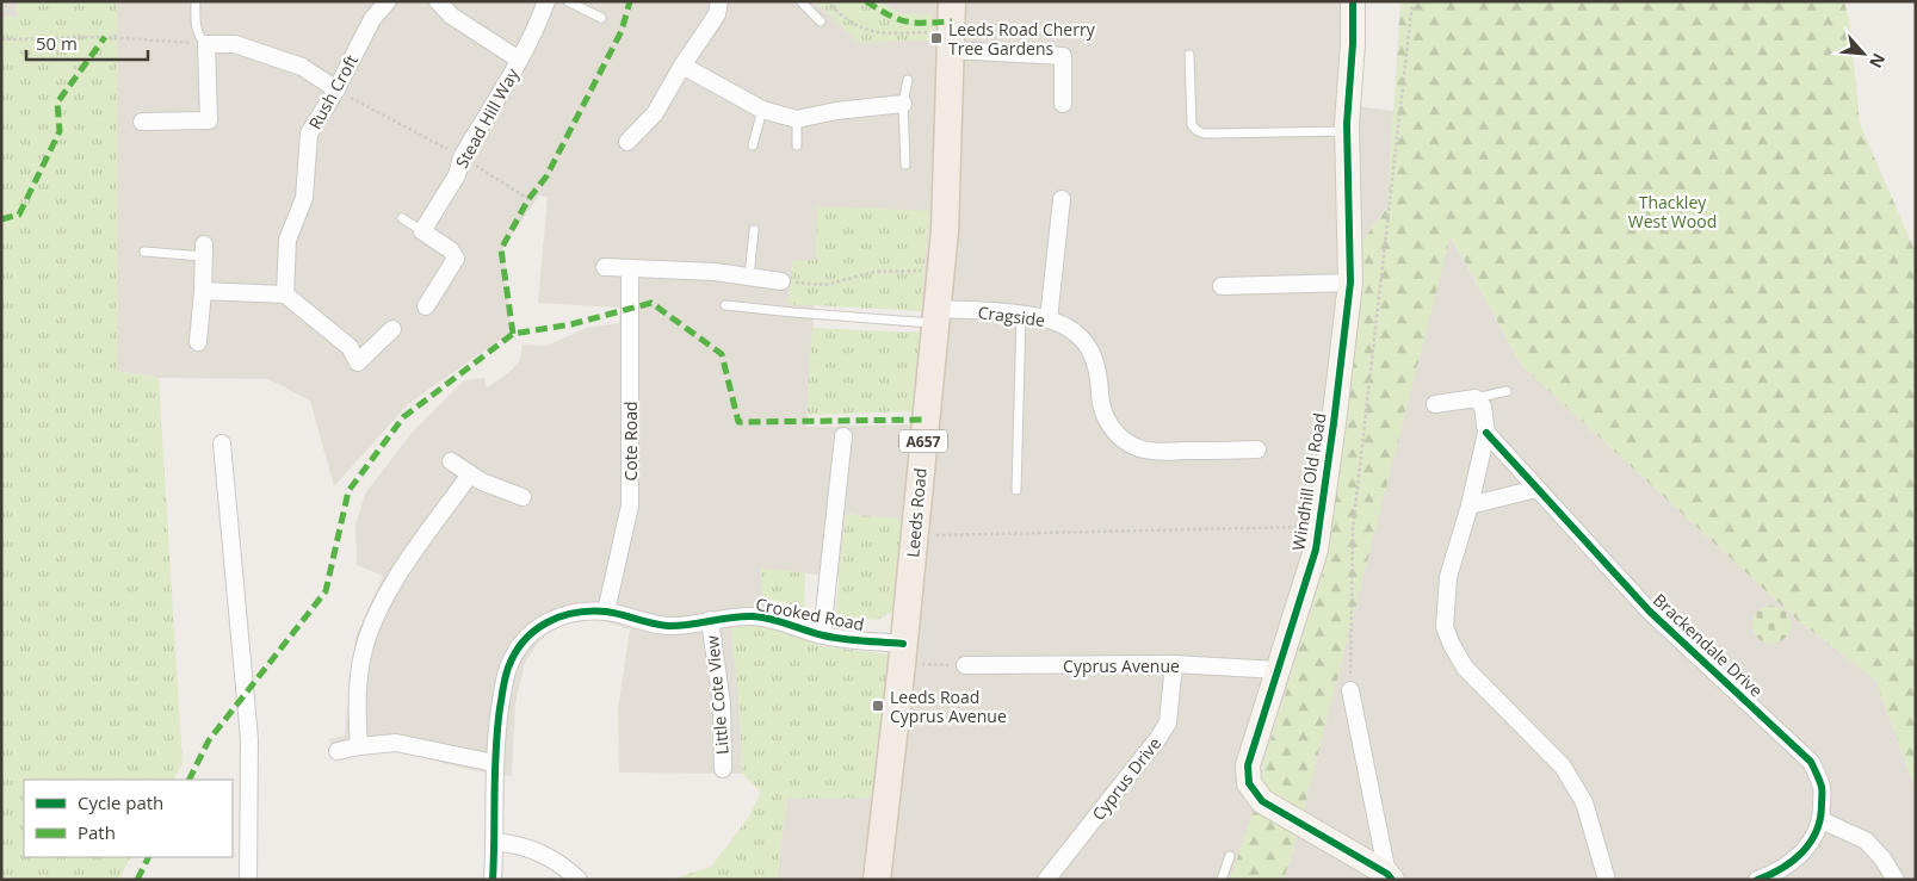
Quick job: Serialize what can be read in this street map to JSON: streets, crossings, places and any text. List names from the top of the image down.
{
  "streets": {
    "main road": ["A657", "Leeds Road"],
    "street": [
      "Rush Croft",
      "Stead Hill Way",
      "Cragside",
      "Cote Road",
      "Windhill Old Road",
      "Crooked Road",
      "Brackendale Drive",
      "Cyprus Avenue",
      "Little Cote View",
      "Cyprus Drive"
    ]
  },
  "crossings": [
    ["Cragside", "Leeds Road"],
    ["Cote Road", "Crooked Road"],
    ["Windhill Old Road", "Cyprus Avenue"],
    ["Leeds Road", "Crooked Road"],
    ["Crooked Road", "Little Cote View"],
    ["Cyprus Avenue", "Cyprus Drive"]
  ],
  "parks": ["Thackley West Wood"],
  "places": {
    "transit": ["Leeds Road Cherry Tree Gardens", "Leeds Road Cyprus Avenue"]
  },
  "legend": ["Cycle path", "Path"],
  "scale_bar": "50 m",
  "north": "bottom right"
}
